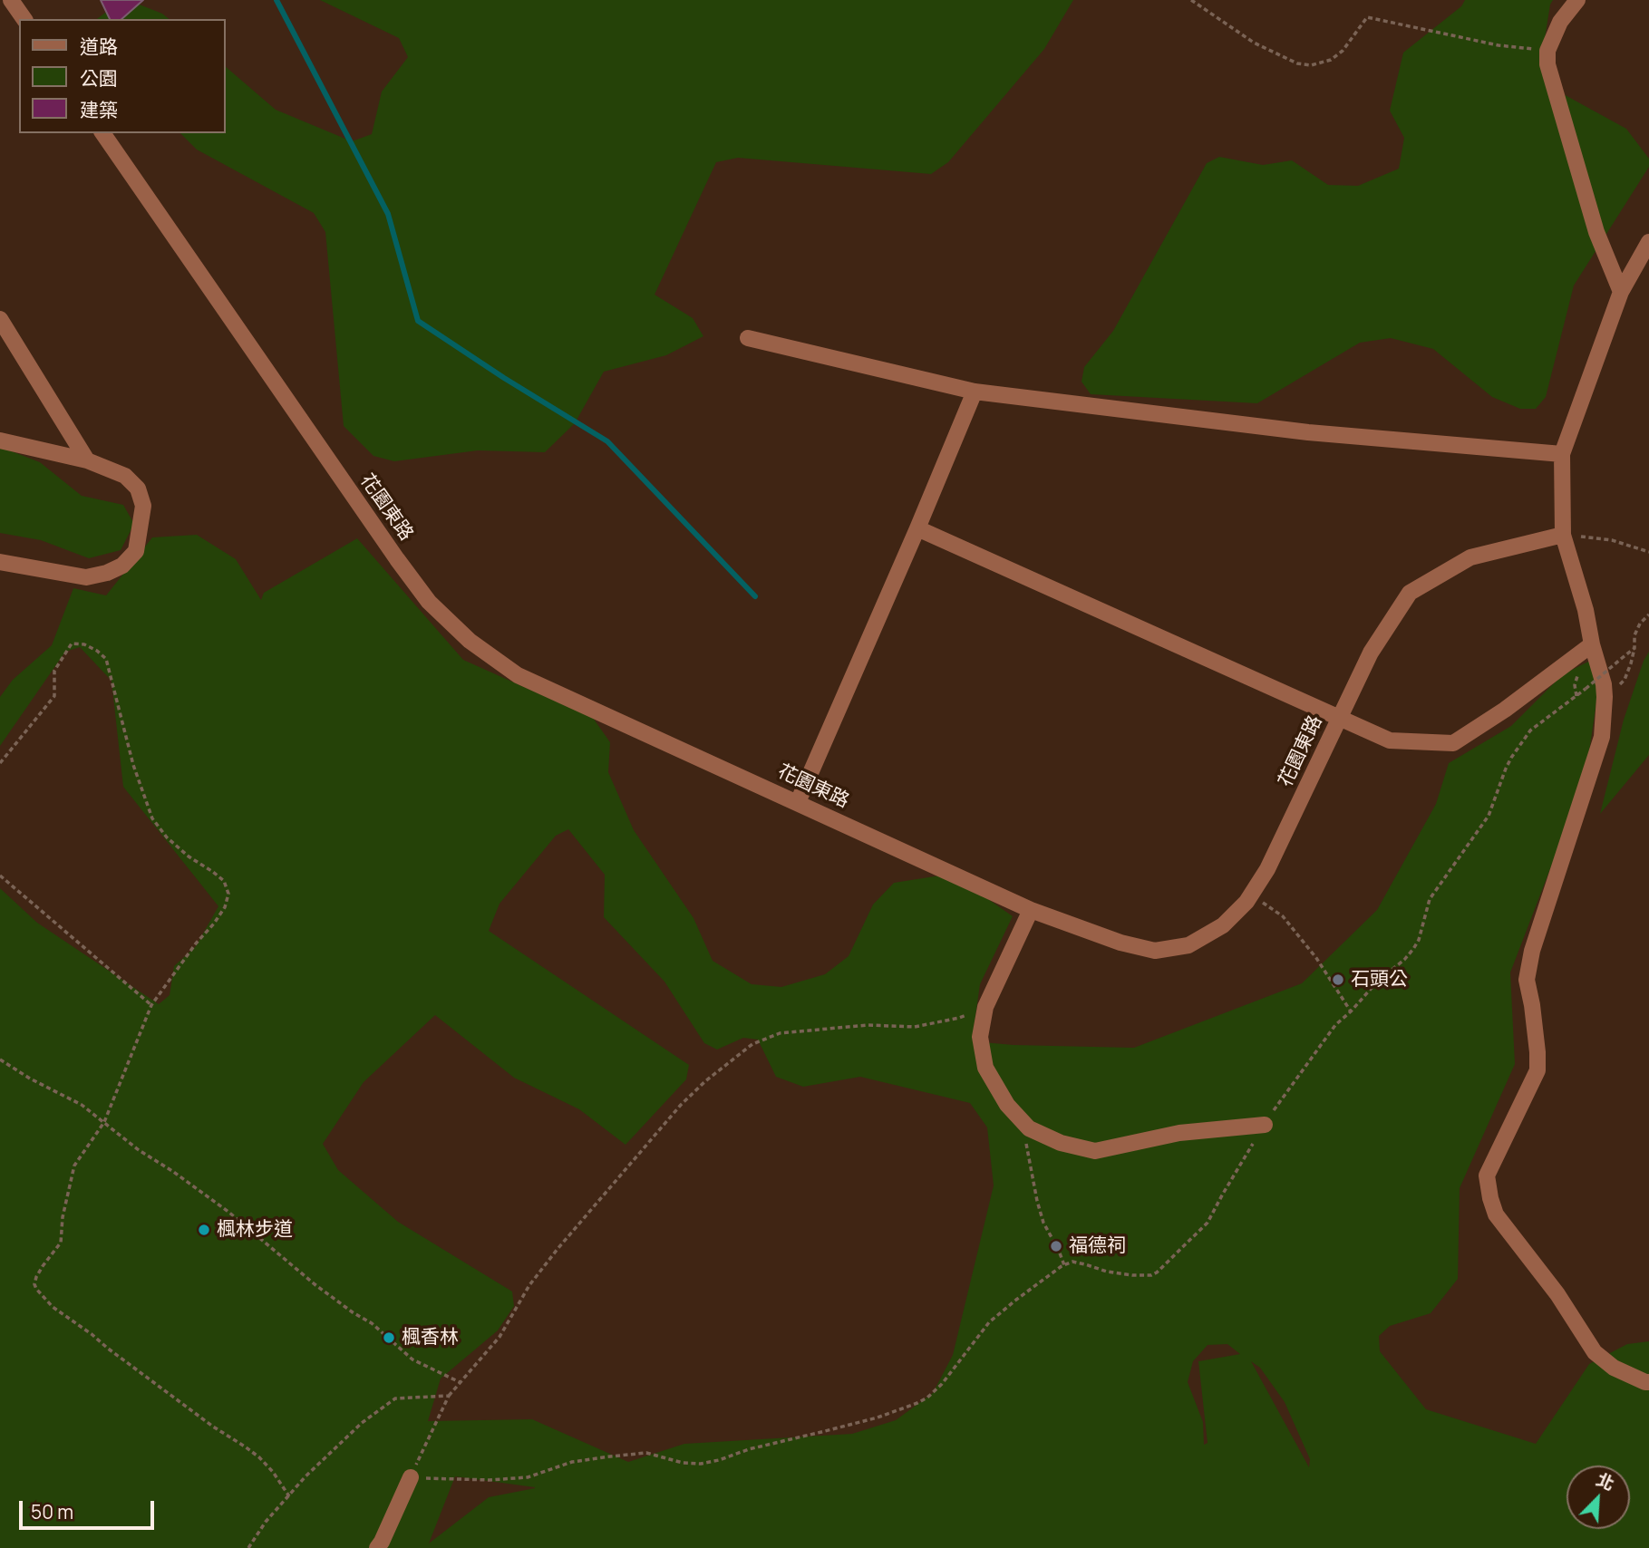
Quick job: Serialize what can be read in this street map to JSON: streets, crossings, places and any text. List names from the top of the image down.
{
  "streets": {
    "street": ["花園東路"]
  },
  "places": [
    "石頭公",
    "楓林步道",
    "福德祠",
    "楓香林"
  ],
  "legend": ["道路", "公園", "建築"],
  "scale_bar": "50 m",
  "north": "top right"
}
